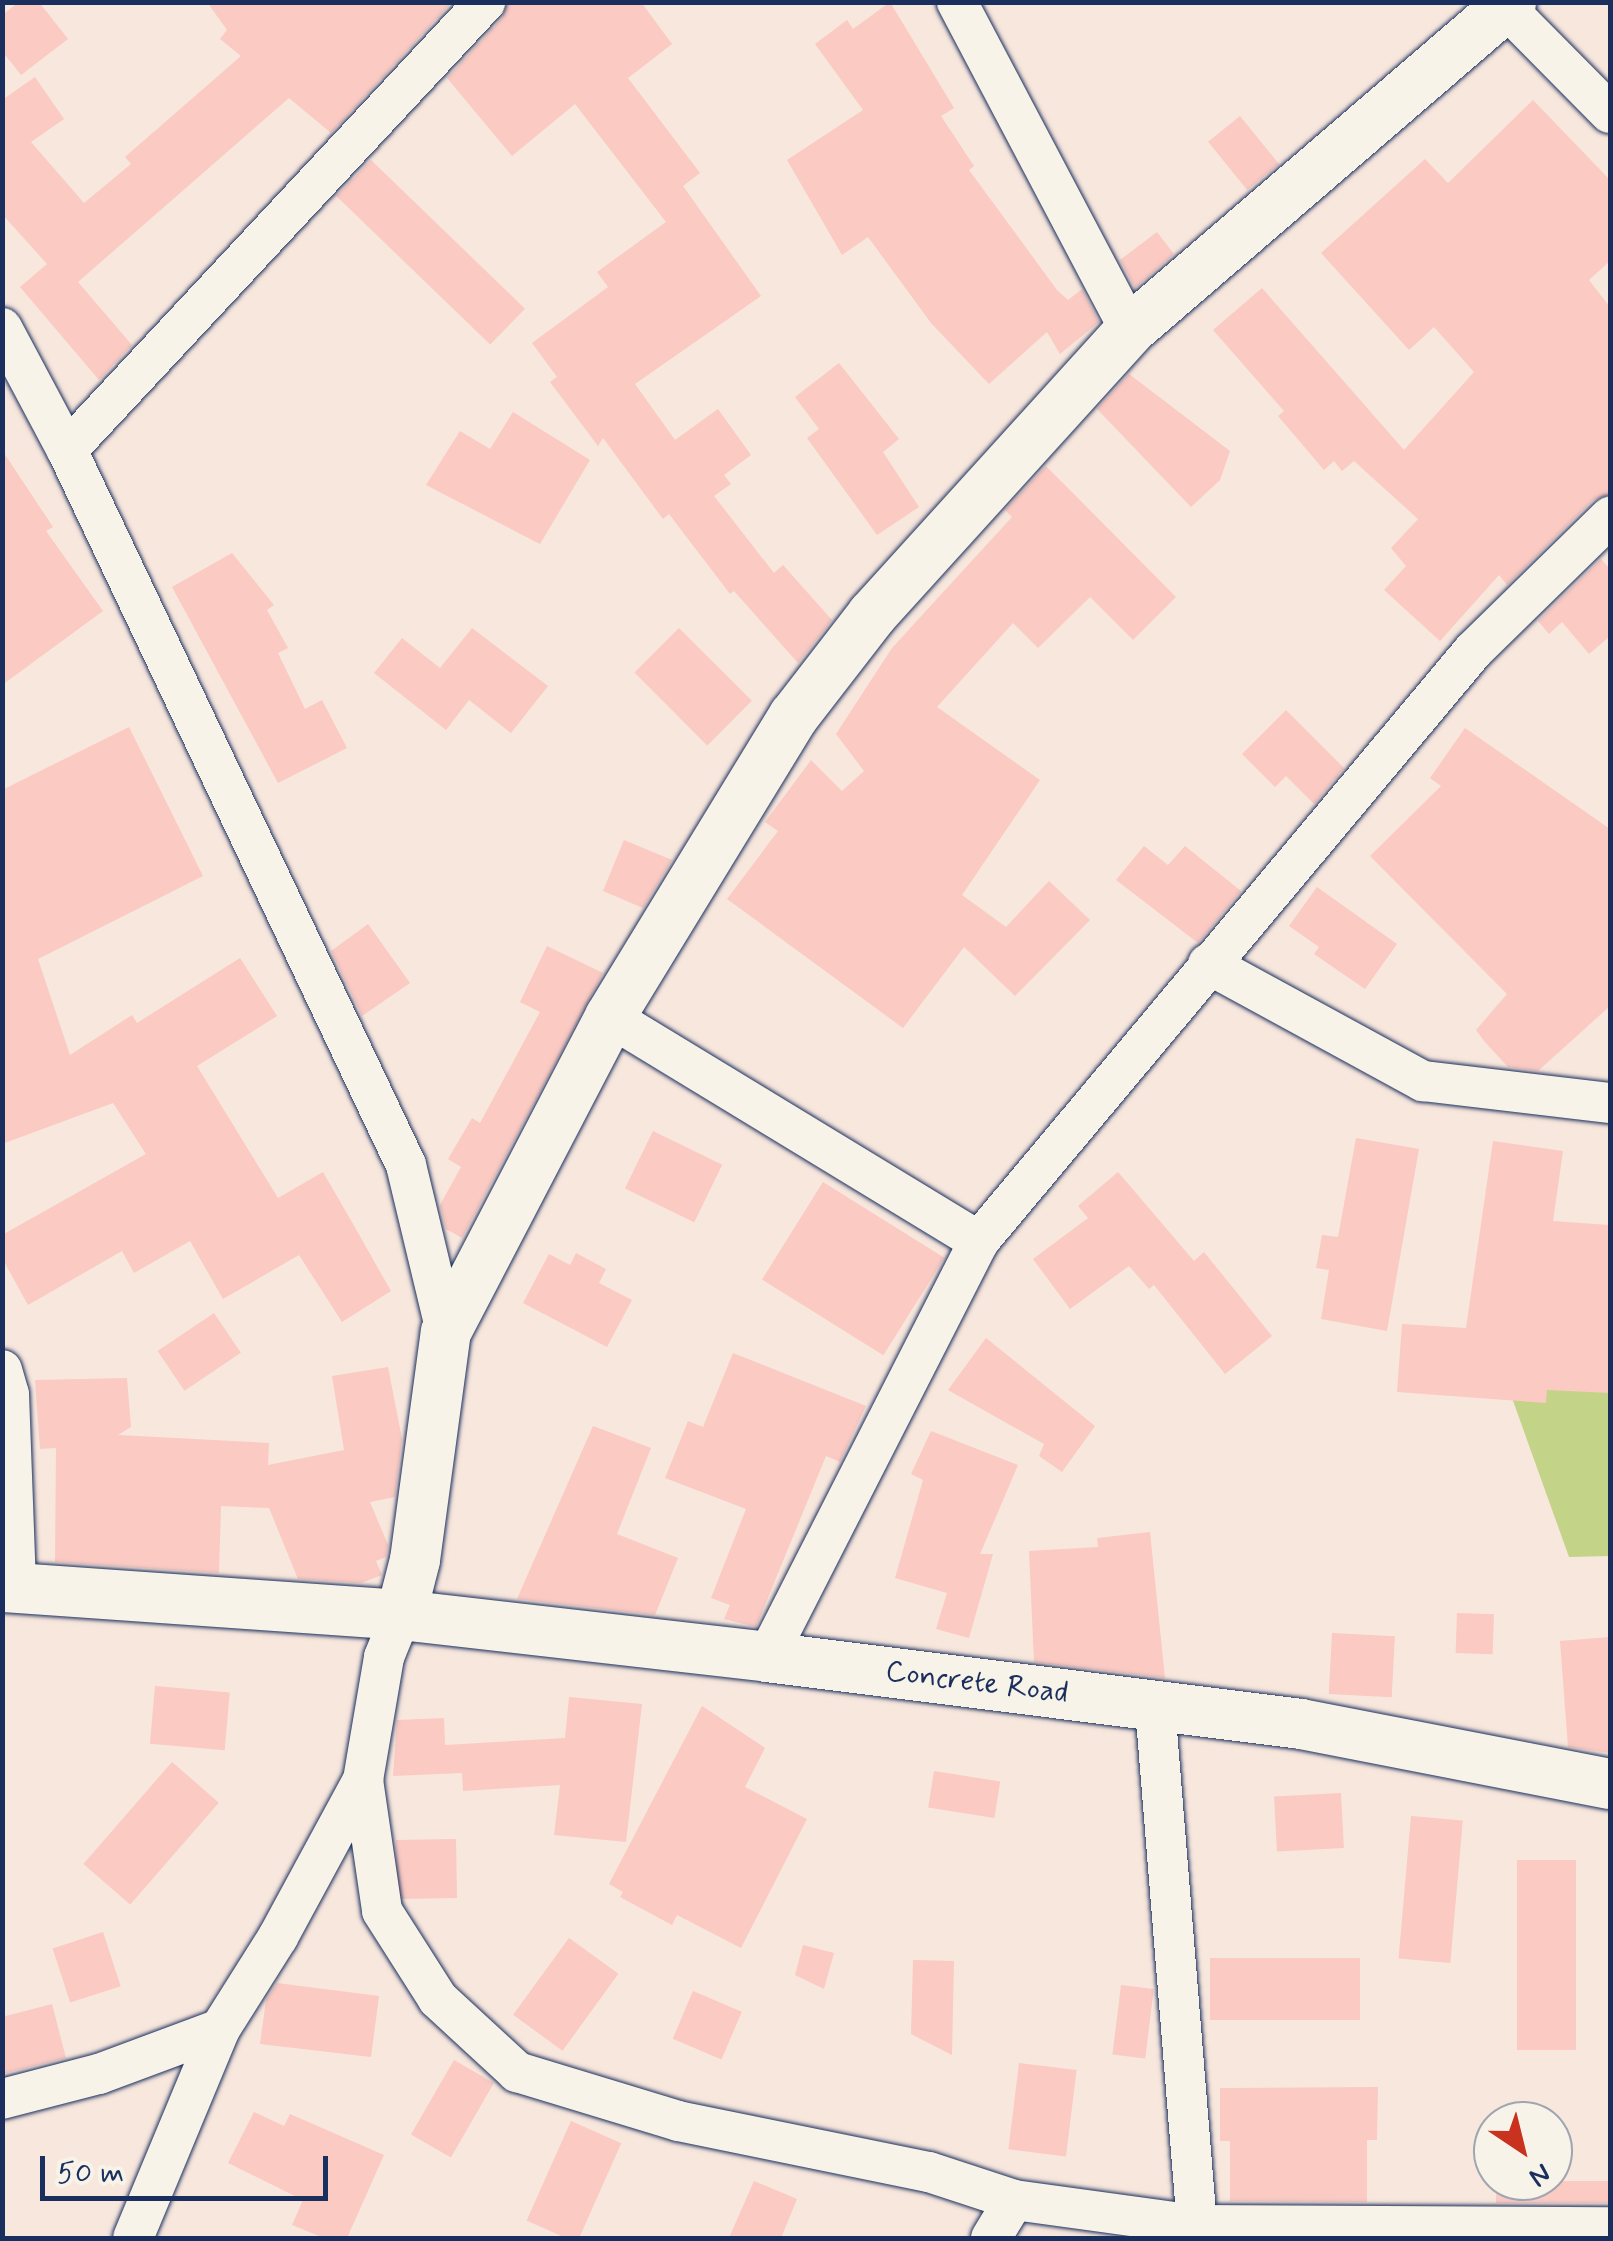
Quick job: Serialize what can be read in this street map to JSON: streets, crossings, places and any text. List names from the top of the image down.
{
  "streets": {
    "street": ["Concrete Road"]
  },
  "scale_bar": "50 m",
  "north": "bottom right"
}
